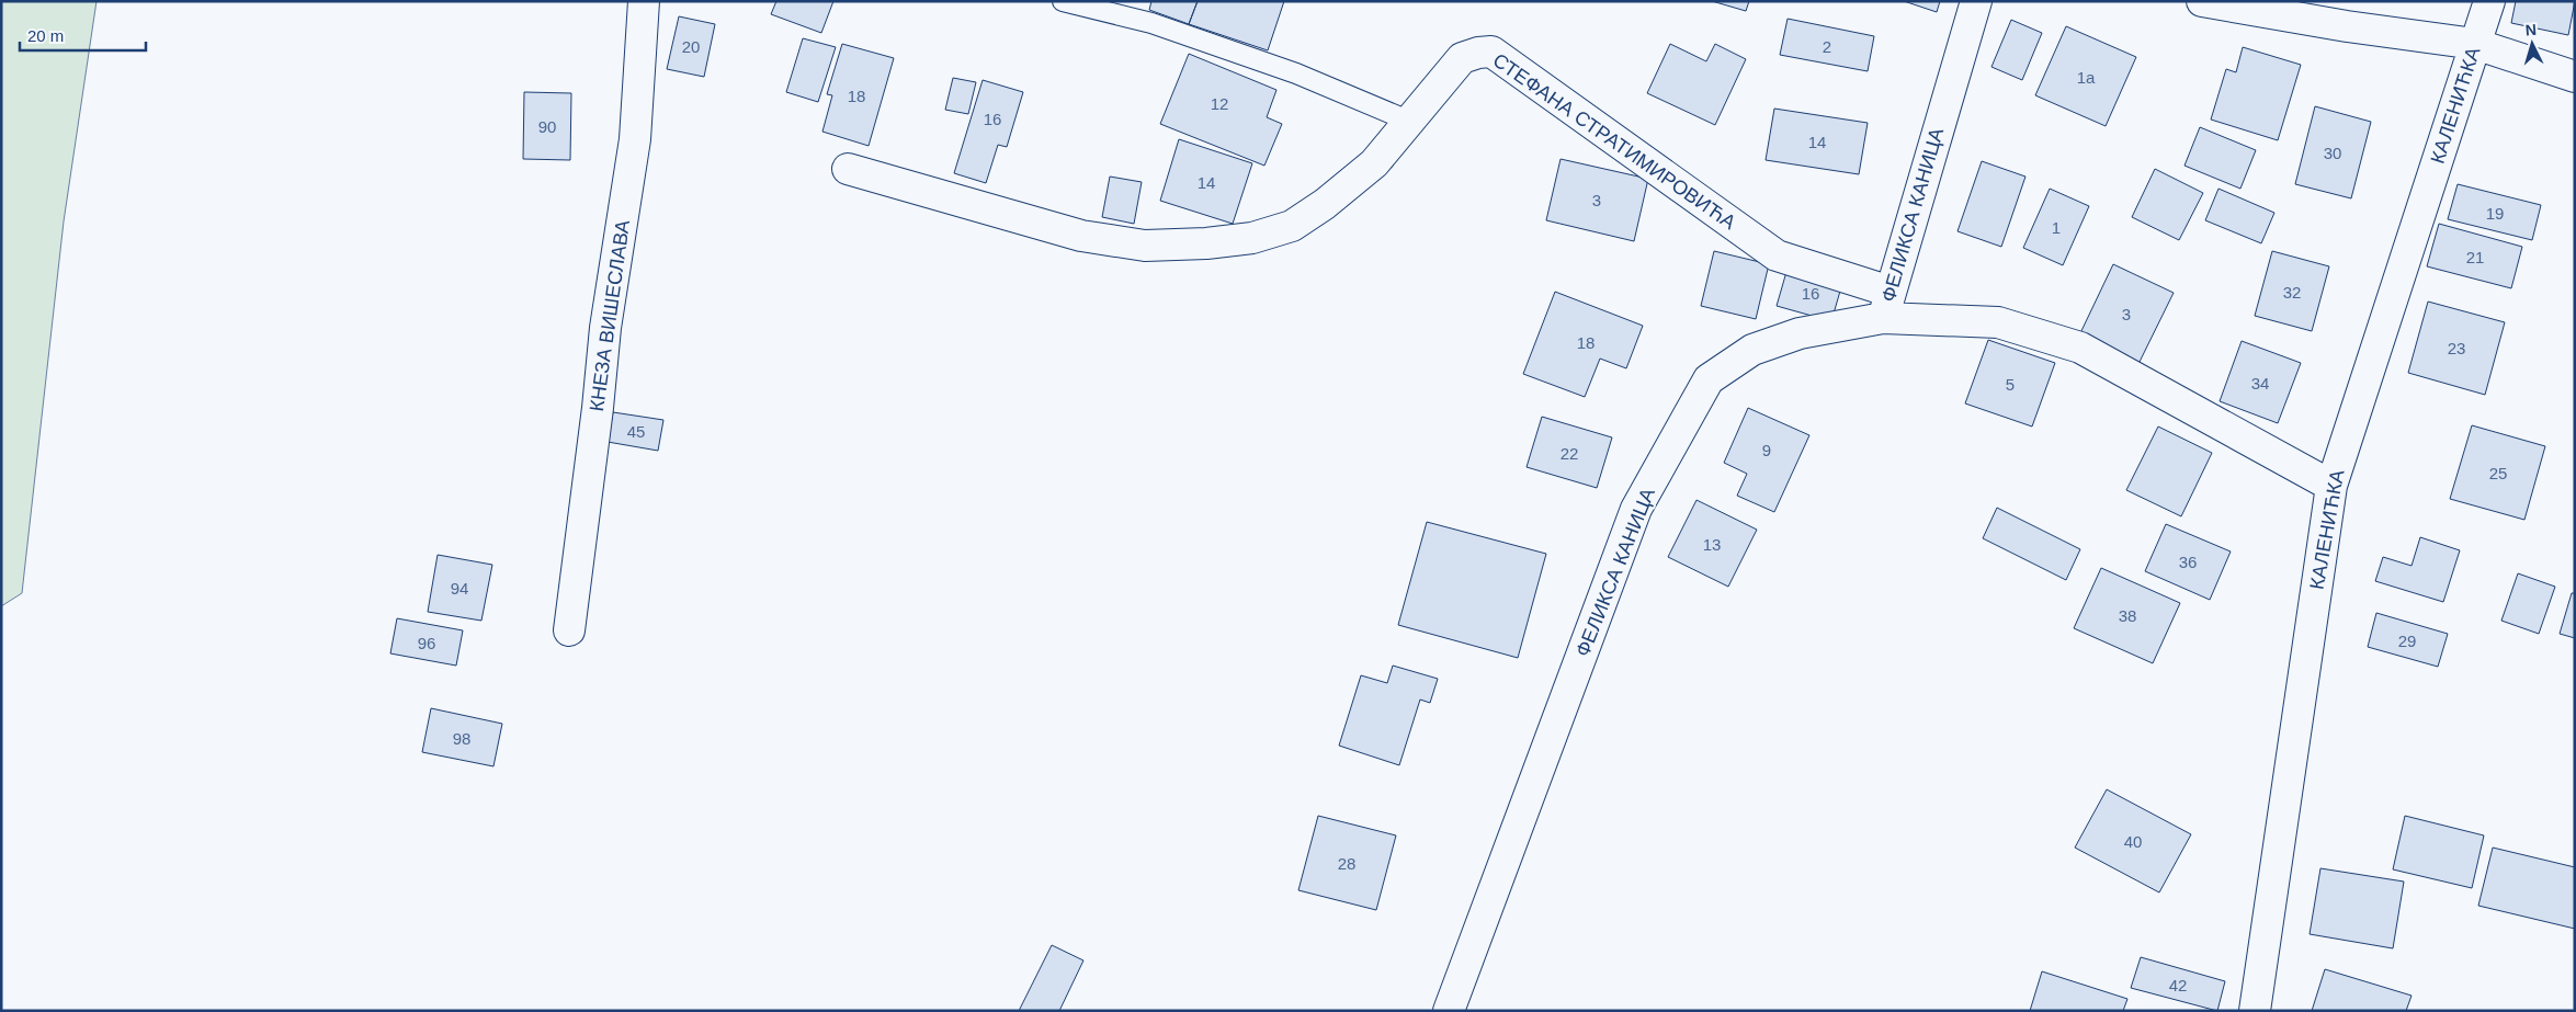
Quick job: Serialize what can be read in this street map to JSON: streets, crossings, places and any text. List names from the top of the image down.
{
  "streets": {
    "street": [
      "КАЛЕНИЋКА",
      "СТЕФАНА СТРАТИМИРОВИЋА",
      "ФЕЛИКСА КАНИЦА",
      "КНЕЗА ВИШЕСЛАВА"
    ]
  },
  "crossings": [
    ["СТЕФАНА СТРАТИМИРОВИЋА", "ФЕЛИКСА КАНИЦА"]
  ],
  "house_numbers": [
    "20",
    "2",
    "1a",
    "18",
    "12",
    "16",
    "90",
    "14",
    "30",
    "14",
    "3",
    "19",
    "1",
    "21",
    "32",
    "16",
    "3",
    "18",
    "23",
    "34",
    "5",
    "45",
    "9",
    "22",
    "25",
    "13",
    "36",
    "94",
    "38",
    "29",
    "96",
    "98",
    "40",
    "28",
    "42"
  ],
  "scale_bar": "20 m",
  "north": "top"
}
